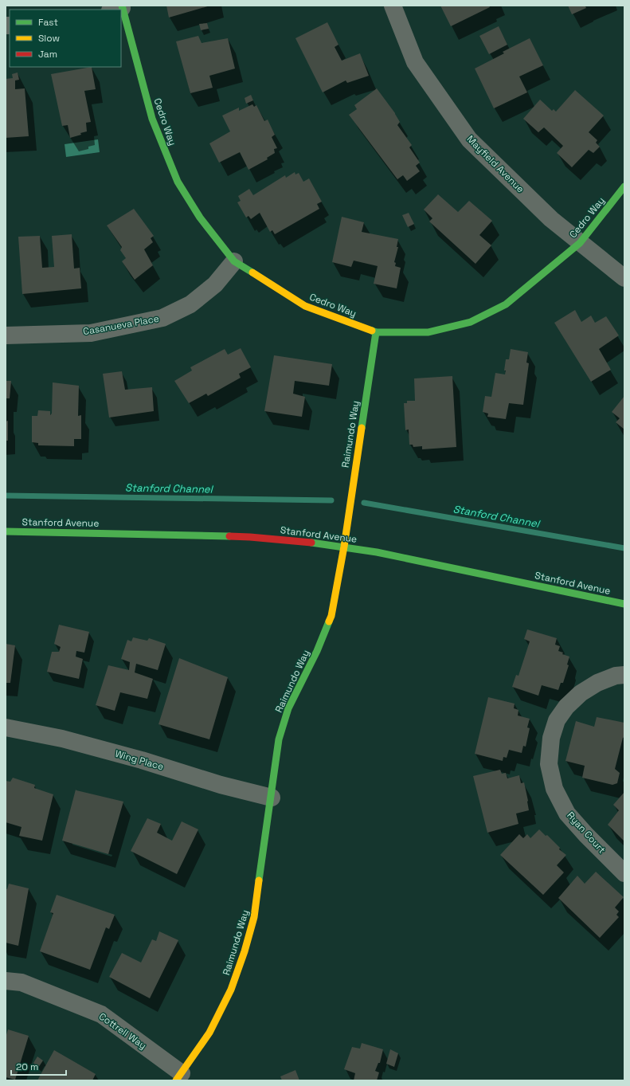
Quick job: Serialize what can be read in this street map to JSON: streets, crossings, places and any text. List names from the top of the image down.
{
  "streets": {
    "street": [
      "Cedro Way",
      "Mayfield Avenue",
      "Casanueva Place",
      "Raimundo Way",
      "Stanford Avenue",
      "Wing Place",
      "Ryan Court",
      "Cottrell Way"
    ]
  },
  "crossings": [
    ["Cedro Way", "Mayfield Avenue"],
    ["Cedro Way", "Casanueva Place"],
    ["Cedro Way", "Raimundo Way"],
    ["Raimundo Way", "Stanford Avenue"],
    ["Raimundo Way", "Wing Place"],
    ["Raimundo Way", "Cottrell Way"]
  ],
  "water": ["Stanford Channel"],
  "legend": ["Fast", "Slow", "Jam"],
  "scale_bar": "20 m"
}
